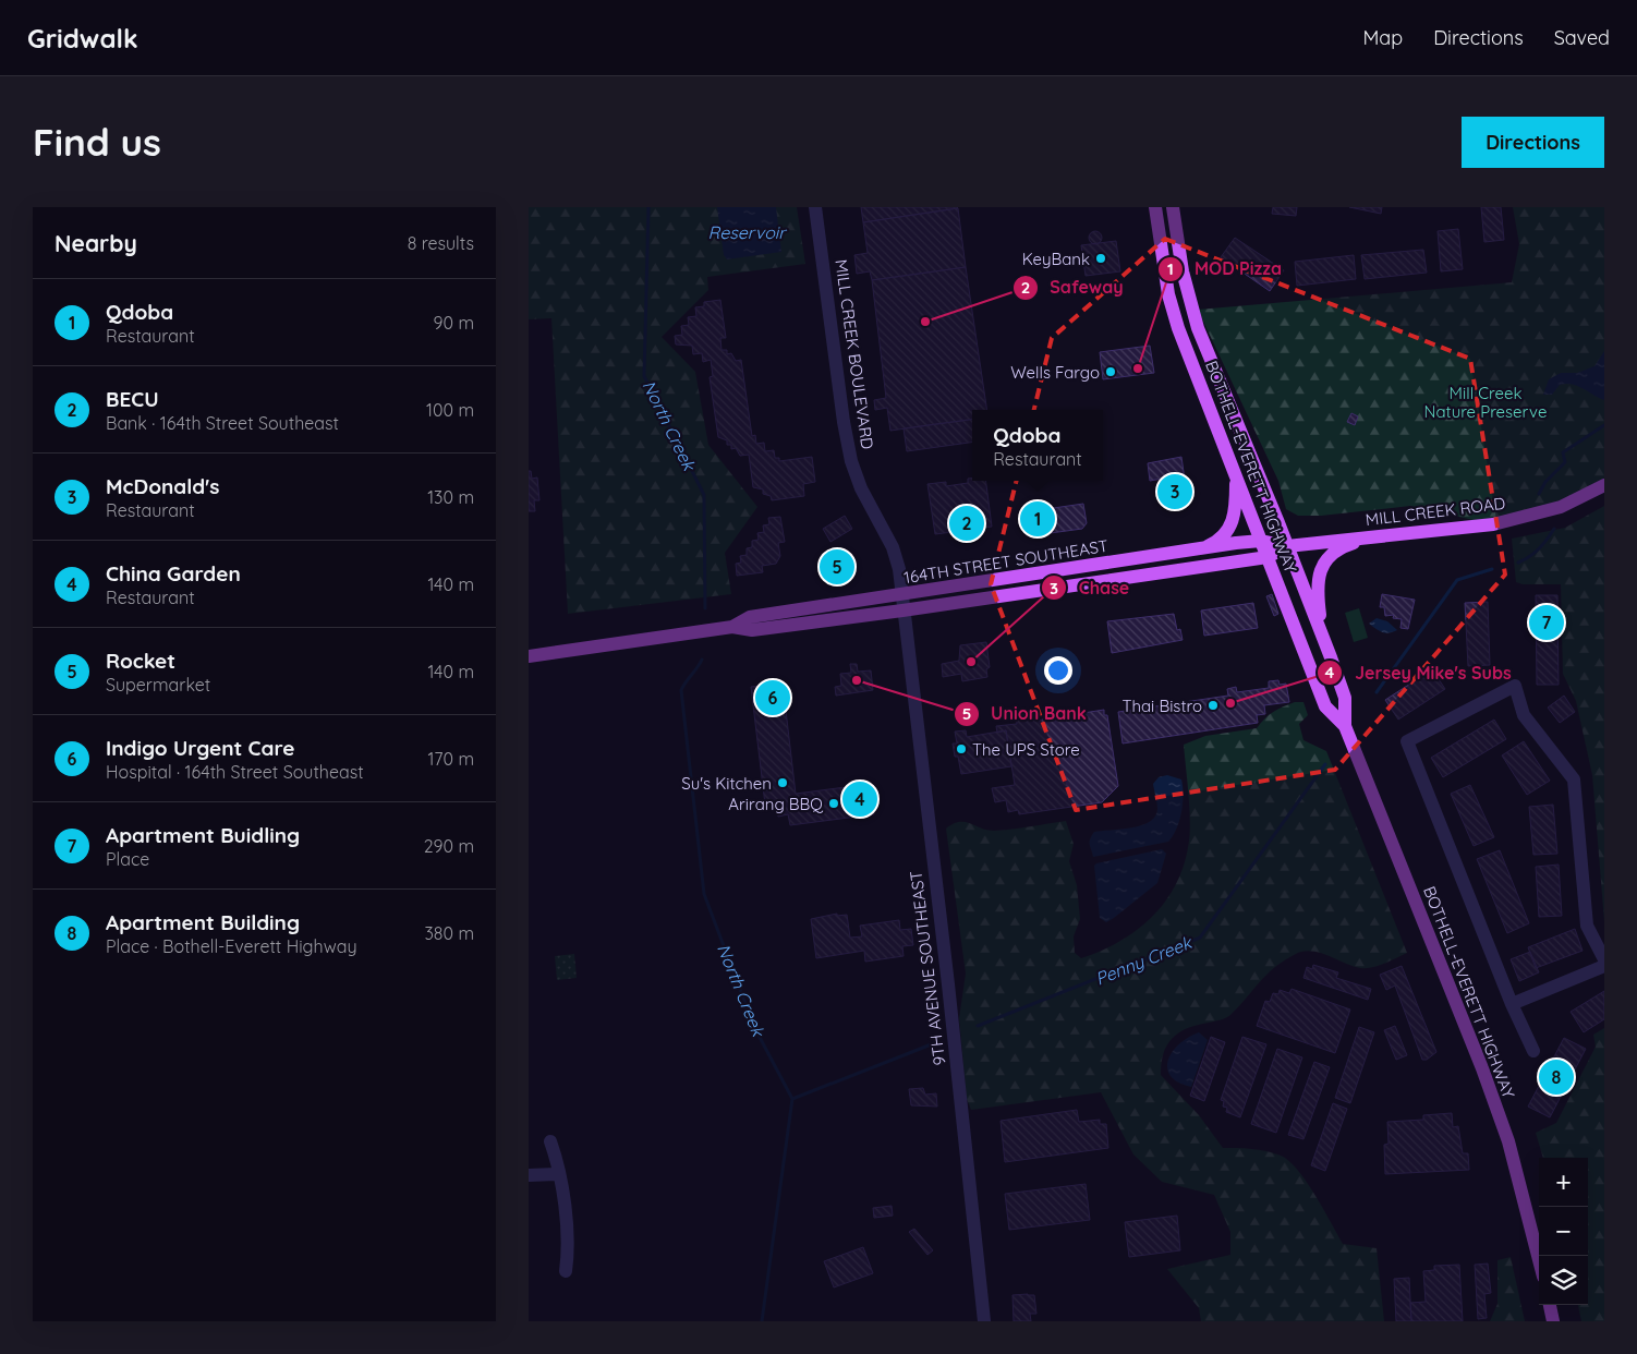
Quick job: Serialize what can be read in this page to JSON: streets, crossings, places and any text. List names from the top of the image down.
{
  "streets": {
    "main road": ["BOTHELL-EVERETT HIGHWAY", "MILL CREEK ROAD", "164TH STREET SOUTHEAST"],
    "street": ["MILL CREEK BOULEVARD", "9TH AVENUE SOUTHEAST"]
  },
  "crossings": [
    ["MILL CREEK BOULEVARD", "164TH STREET SOUTHEAST"],
    ["MILL CREEK BOULEVARD", "9TH AVENUE SOUTHEAST"],
    ["BOTHELL-EVERETT HIGHWAY", "MILL CREEK ROAD"],
    ["BOTHELL-EVERETT HIGHWAY", "164TH STREET SOUTHEAST"],
    ["MILL CREEK ROAD", "164TH STREET SOUTHEAST"],
    ["164TH STREET SOUTHEAST", "9TH AVENUE SOUTHEAST"]
  ],
  "water": ["Reservoir", "North Creek", "Penny Creek"],
  "parks": ["Mill Creek Nature Preserve"],
  "places": [
    "KeyBank",
    "Safeway",
    "MOD Pizza",
    "Wells Fargo",
    "Chase",
    "Union Bank",
    "Jersey Mike's Subs",
    "Thai Bistro",
    "The UPS Store",
    "Su's Kitchen",
    "Arirang BBQ"
  ],
  "page": {
    "header": "Gridwalk",
    "nav": ["Map", "Directions", "Saved"],
    "buttons": "Directions",
    "title": "Find us",
    "heading": ["Nearby", "8 results"],
    "list": [
      {
        "mark": "1",
        "name": "Qdoba",
        "note": "Restaurant",
        "value": "90 m"
      },
      {
        "mark": "2",
        "name": "BECU",
        "note": "Bank · 164th Street Southeast",
        "value": "100 m"
      },
      {
        "mark": "3",
        "name": "McDonald's",
        "note": "Restaurant",
        "value": "130 m"
      },
      {
        "mark": "4",
        "name": "China Garden",
        "note": "Restaurant",
        "value": "140 m"
      },
      {
        "mark": "5",
        "name": "Rocket",
        "note": "Supermarket",
        "value": "140 m"
      },
      {
        "mark": "6",
        "name": "Indigo Urgent Care",
        "note": "Hospital · 164th Street Southeast",
        "value": "170 m"
      },
      {
        "mark": "7",
        "name": "Apartment Buidling",
        "note": "Place",
        "value": "290 m"
      },
      {
        "mark": "8",
        "name": "Apartment Building",
        "note": "Place · Bothell-Everett Highway",
        "value": "380 m"
      }
    ],
    "popup": ["Qdoba", "Restaurant"],
    "pins": [
      "3",
      "1",
      "2",
      "5",
      "7",
      "6",
      "4",
      "8"
    ],
    "map_buttons": ["+", "−"]
  }
}
